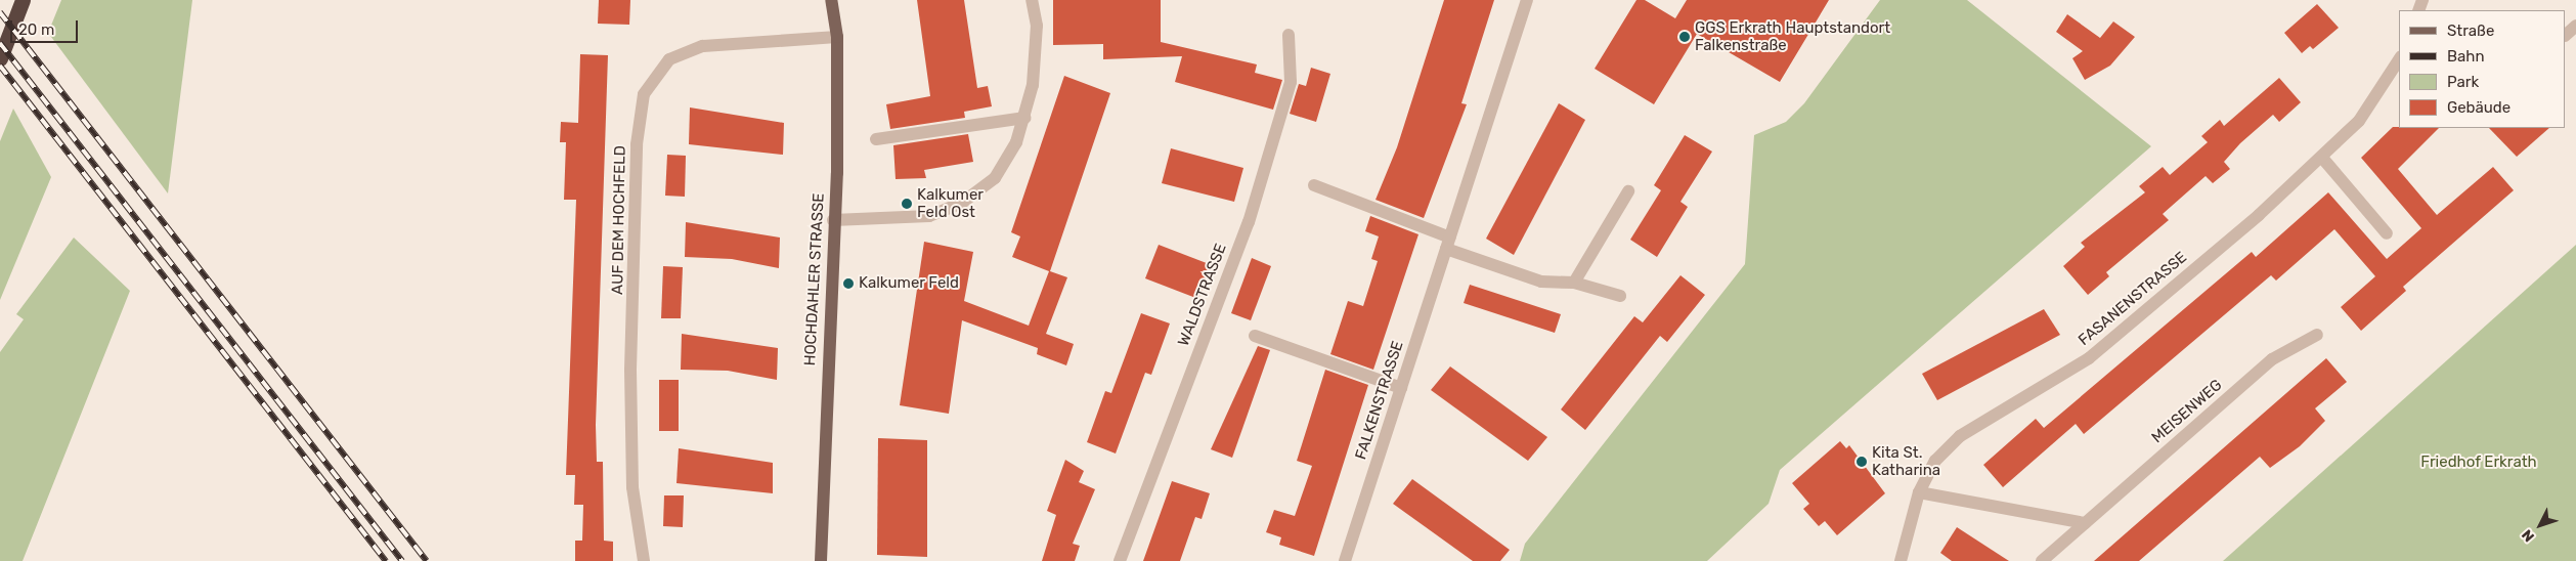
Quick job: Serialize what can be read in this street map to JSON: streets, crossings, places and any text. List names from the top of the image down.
{
  "streets": {
    "main road": ["HOCHDAHLER STRASSE"],
    "street": [
      "AUF DEM HOCHFELD",
      "WALDSTRASSE",
      "FASANENSTRASSE",
      "FALKENSTRASSE",
      "MEISENWEG"
    ]
  },
  "crossings": [
    ["AUF DEM HOCHFELD", "HOCHDAHLER STRASSE"]
  ],
  "parks": ["Friedhof Erkrath"],
  "places": [
    "GGS Erkrath Hauptstandort Falkenstraße",
    "Kalkumer Feld Ost",
    "Kalkumer Feld",
    "Kita St. Katharina"
  ],
  "legend": [
    "Straße",
    "Bahn",
    "Park",
    "Gebäude"
  ],
  "scale_bar": "20 m",
  "north": "bottom left"
}
